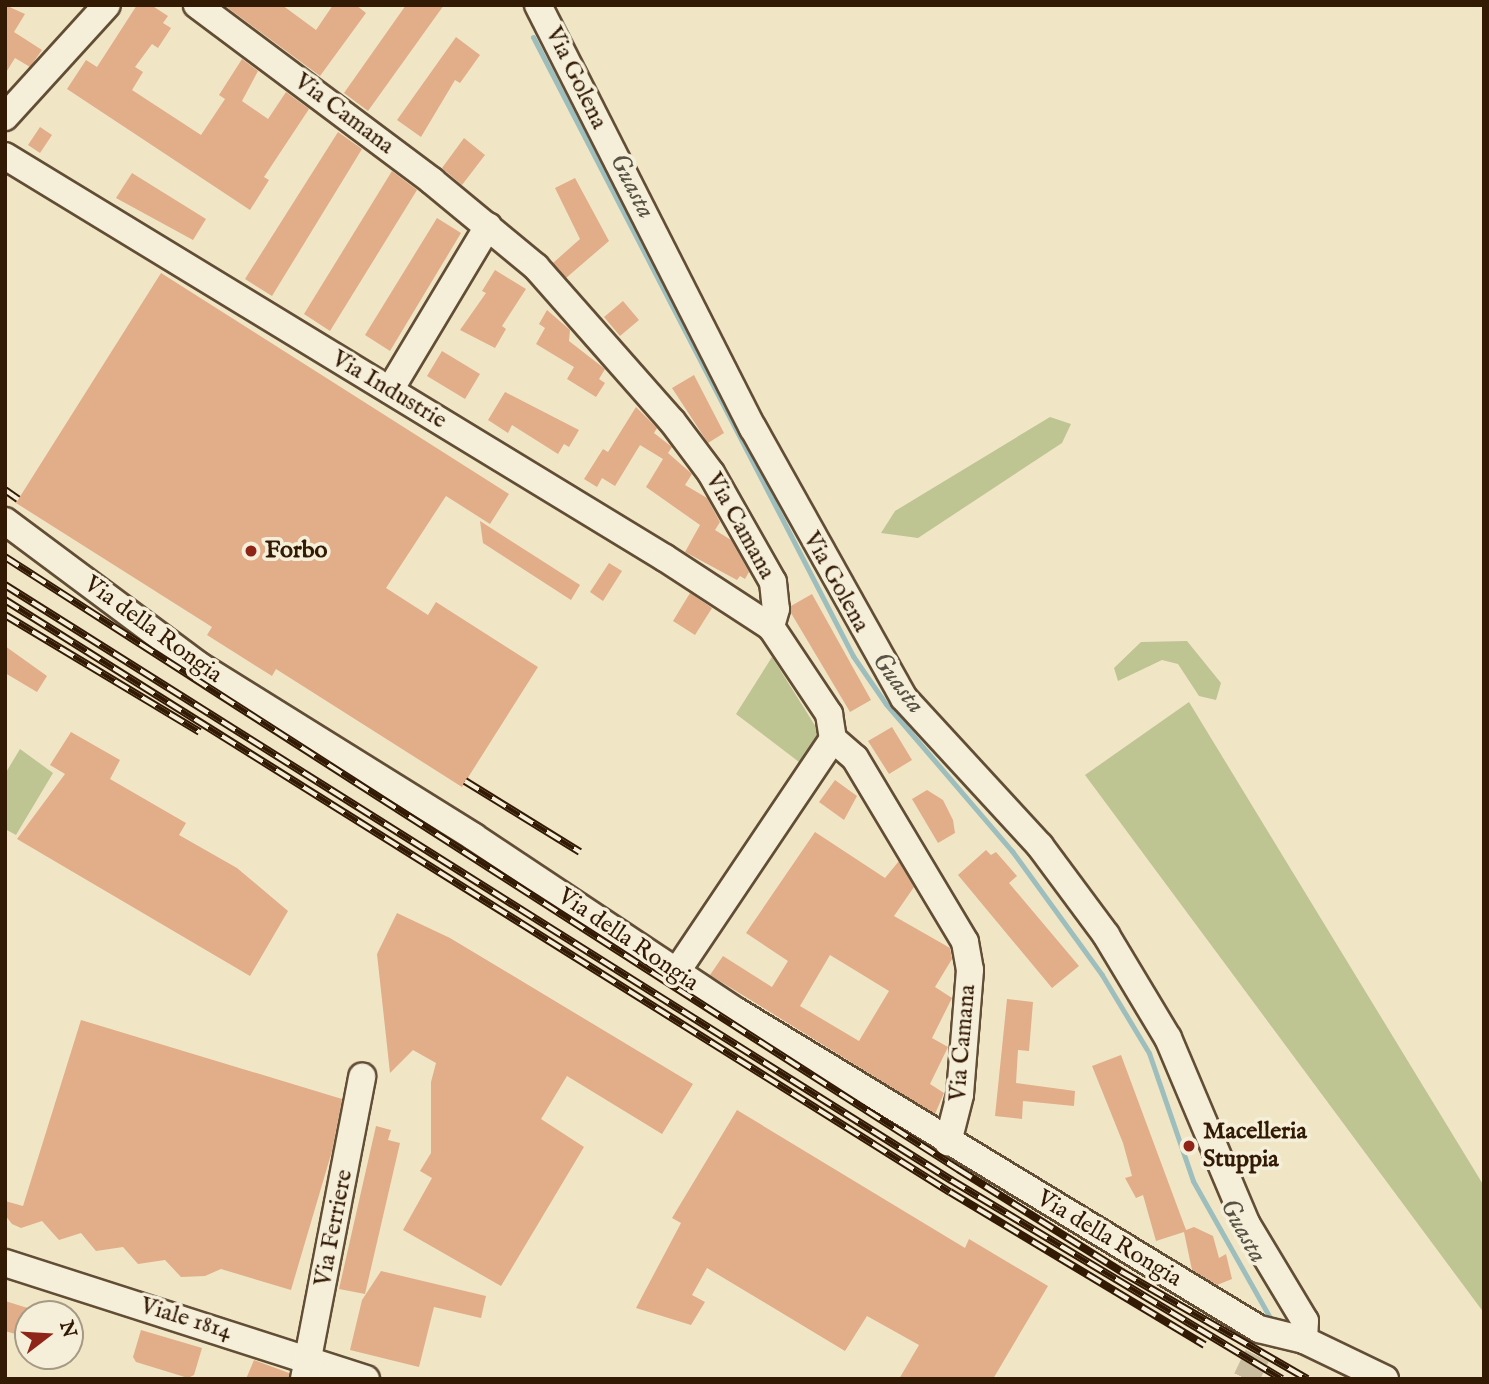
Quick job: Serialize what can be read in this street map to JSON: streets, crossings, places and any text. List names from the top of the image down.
{
  "streets": {
    "street": [
      "Via Golena",
      "Via Camana",
      "Via Industrie",
      "Via della Rongia",
      "Via Ferriere",
      "Viale 1814"
    ]
  },
  "crossings": [
    ["Via Golena", "Via della Rongia"],
    ["Via Camana", "Via Industrie"],
    ["Via Camana", "Via della Rongia"],
    ["Via Ferriere", "Viale 1814"]
  ],
  "water": ["Guasta"],
  "places": ["Forbo", "Macelleria Stuppia"],
  "north": "right"
}
